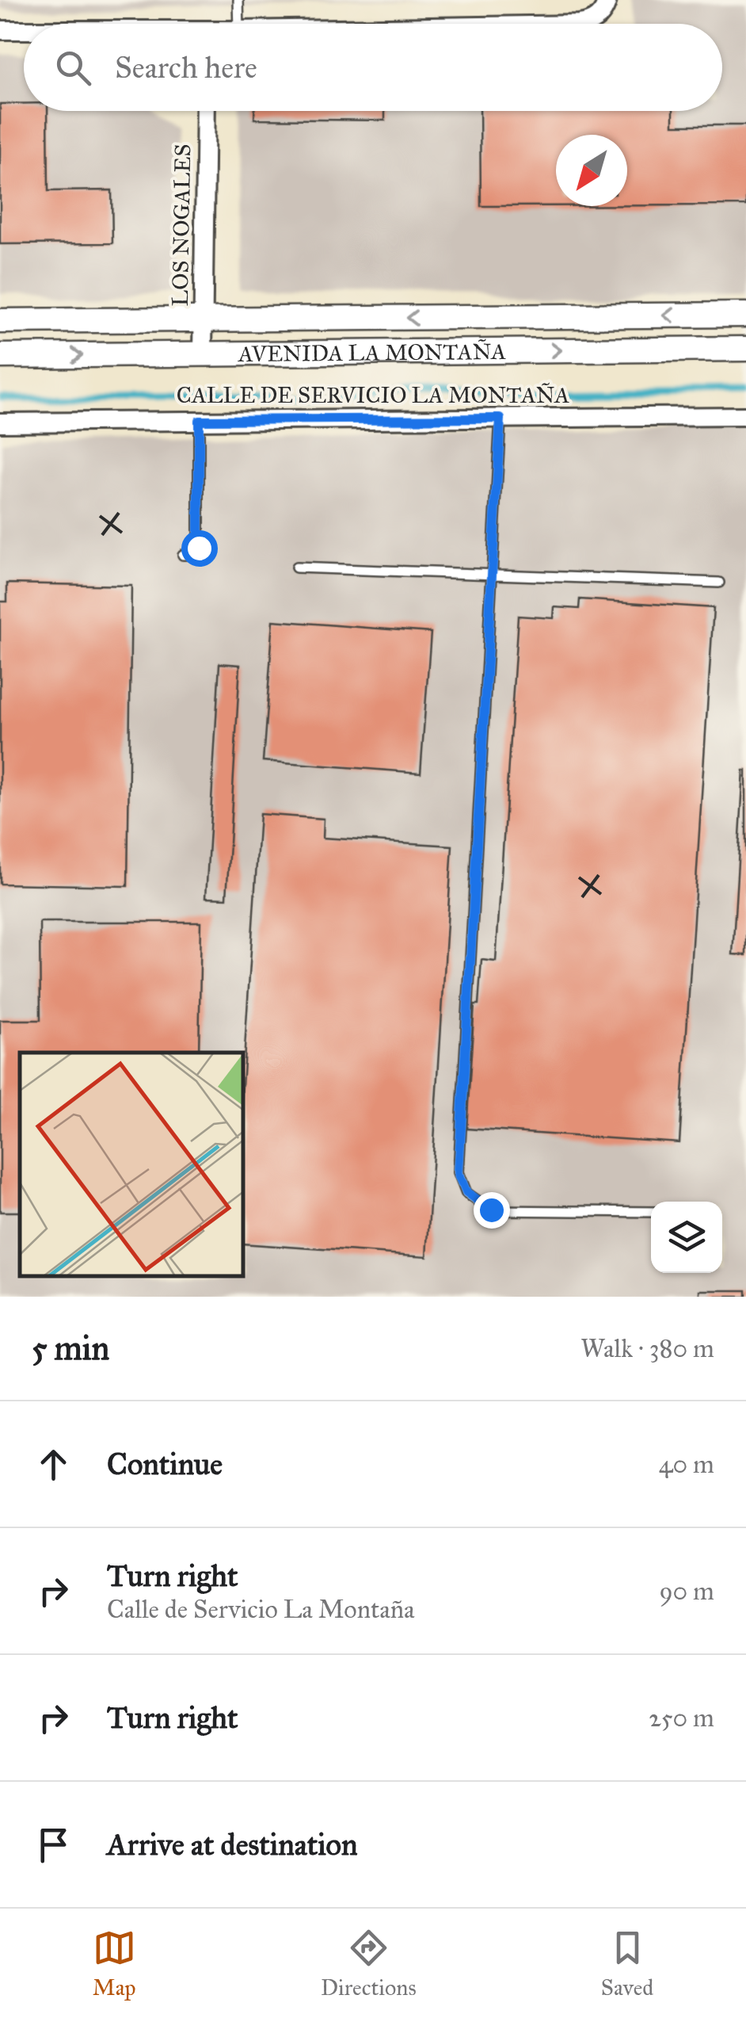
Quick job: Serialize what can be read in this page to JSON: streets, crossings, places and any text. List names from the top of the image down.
{
  "streets": {
    "main road": ["AVENIDA LA MONTAÑA"],
    "street": ["LOS NOGALES", "CALLE DE SERVICIO LA MONTAÑA"]
  },
  "crossings": [
    ["LOS NOGALES", "AVENIDA LA MONTAÑA"]
  ],
  "north": "bottom left",
  "page": {
    "search": "Search here",
    "heading": ["5 min", "Walk · 380 m"],
    "list": [
      ["Continue", "40 m"],
      ["Turn right", "Calle de Servicio La Montaña", "90 m"],
      ["Turn right", "250 m"],
      "Arrive at destination"
    ],
    "nav": ["Map", "Directions", "Saved"]
  }
}
